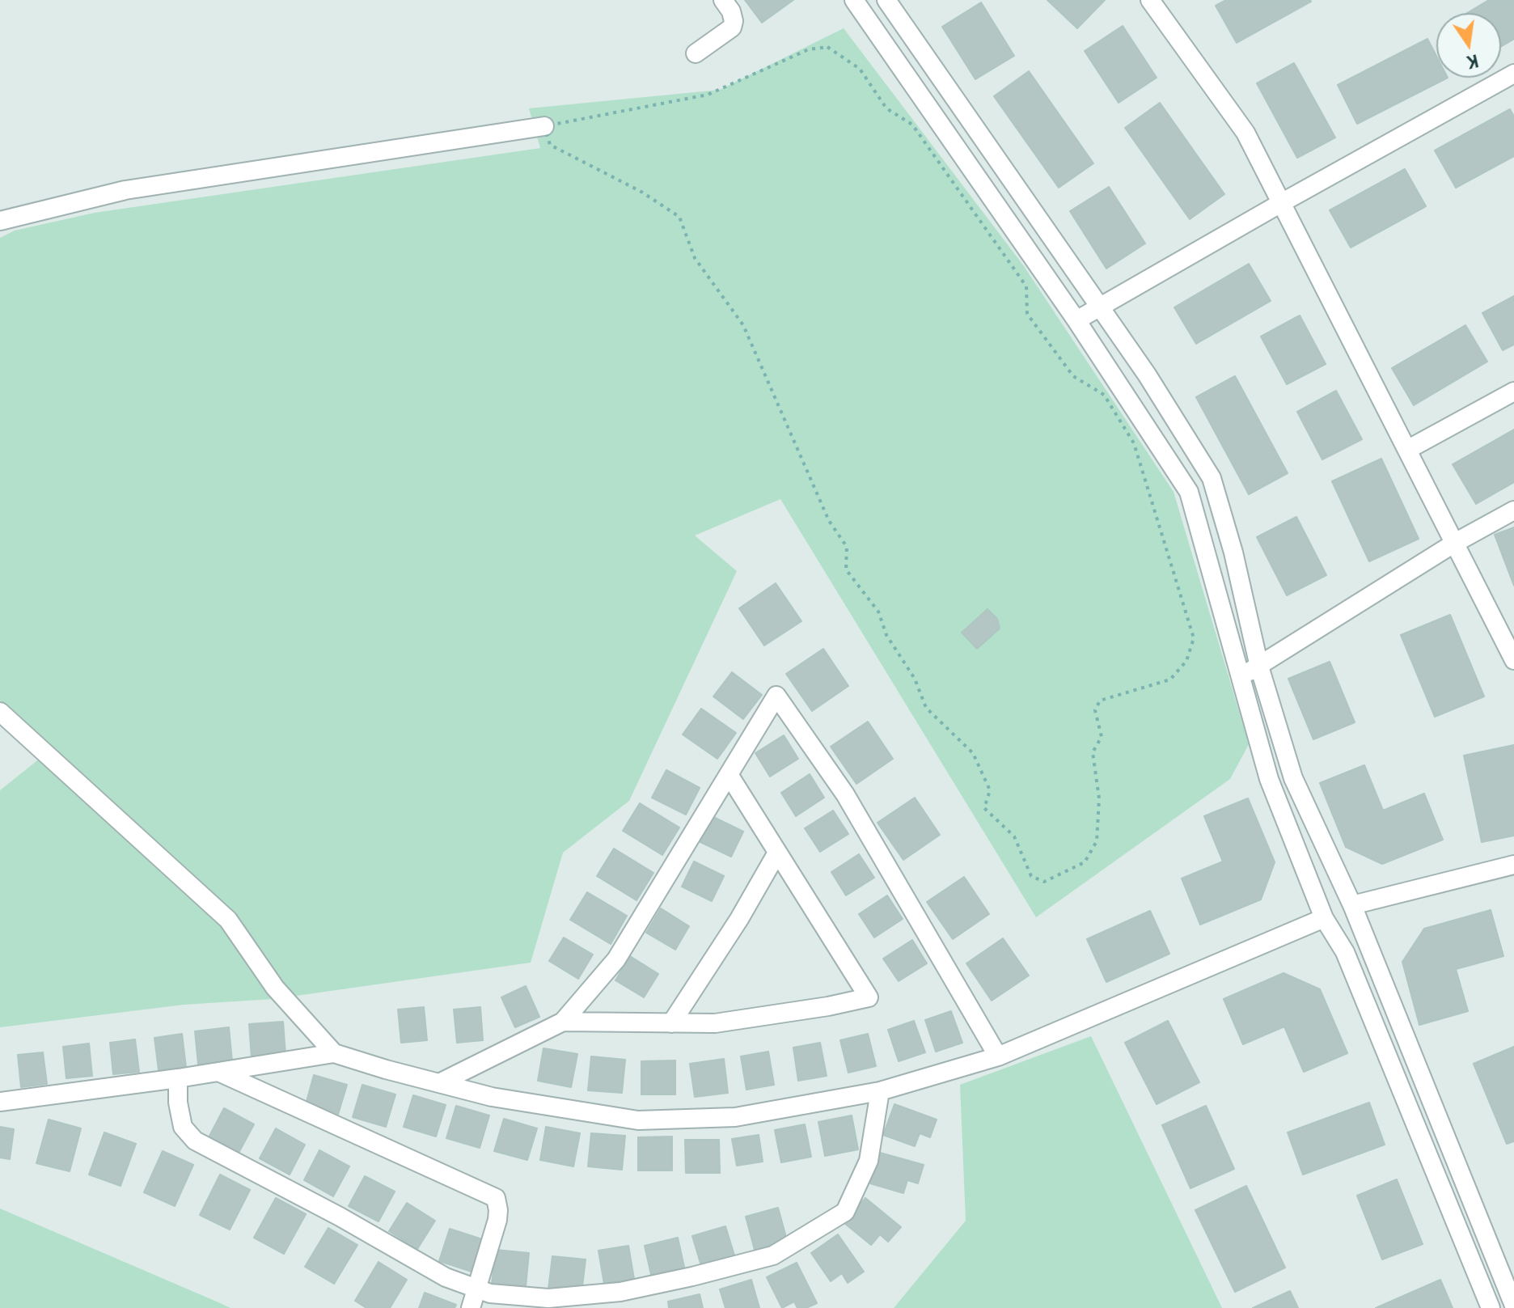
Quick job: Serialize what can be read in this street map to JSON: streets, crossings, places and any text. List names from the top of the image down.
{
  "north": "bottom"
}
